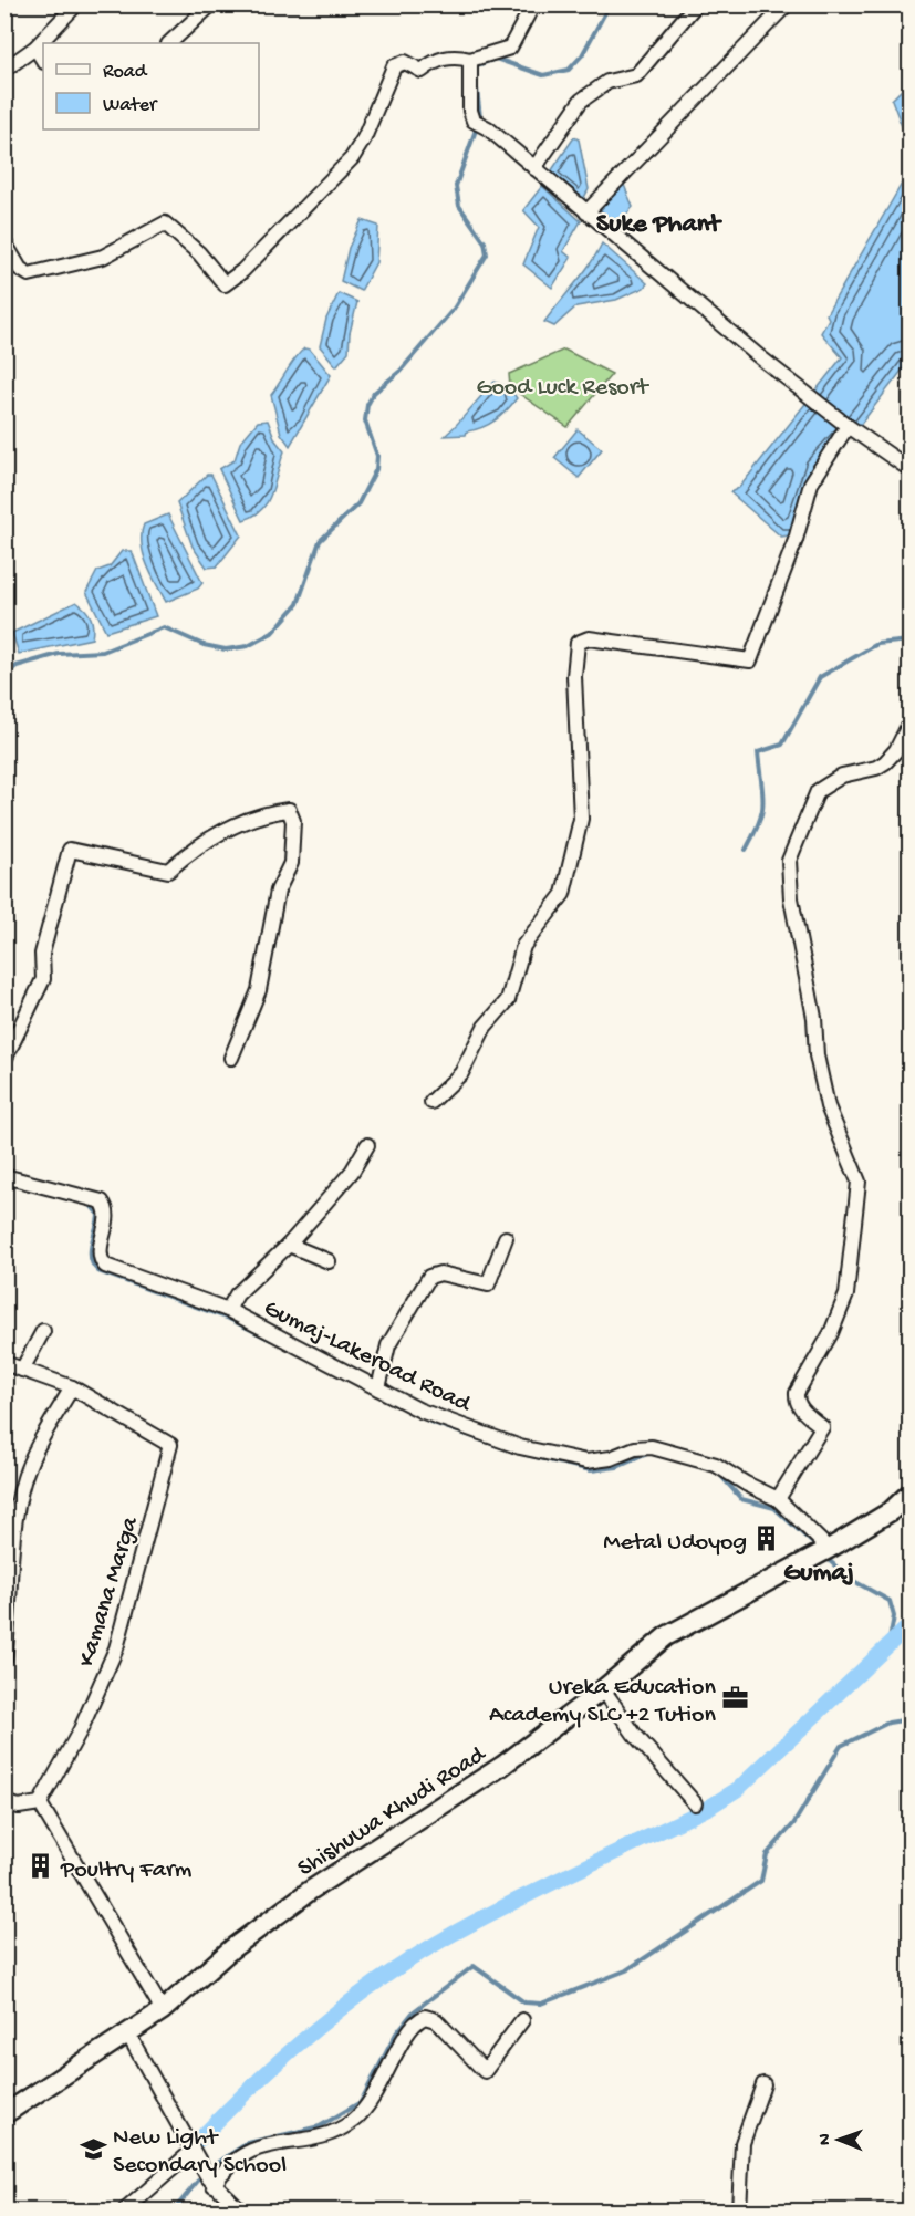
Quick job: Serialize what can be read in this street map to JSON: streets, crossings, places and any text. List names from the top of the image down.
{
  "streets": {
    "main road": ["Shishuwa Khudi Road"],
    "street": ["Gumaj-Lakeroad Road", "Kamana Marga"]
  },
  "crossings": [
    ["Gumaj-Lakeroad Road", "Shishuwa Khudi Road"]
  ],
  "districts": ["Suke Phant", "Gumaj"],
  "parks": ["Good Luck Resort"],
  "places": {
    "building": ["Metal Udoyog", "Poultry Farm"],
    "office": ["Ureka Education Academy SLC +2 Tution"],
    "school or university": ["New Light Secondary School"]
  },
  "legend": ["Road", "Water"],
  "north": "left"
}
